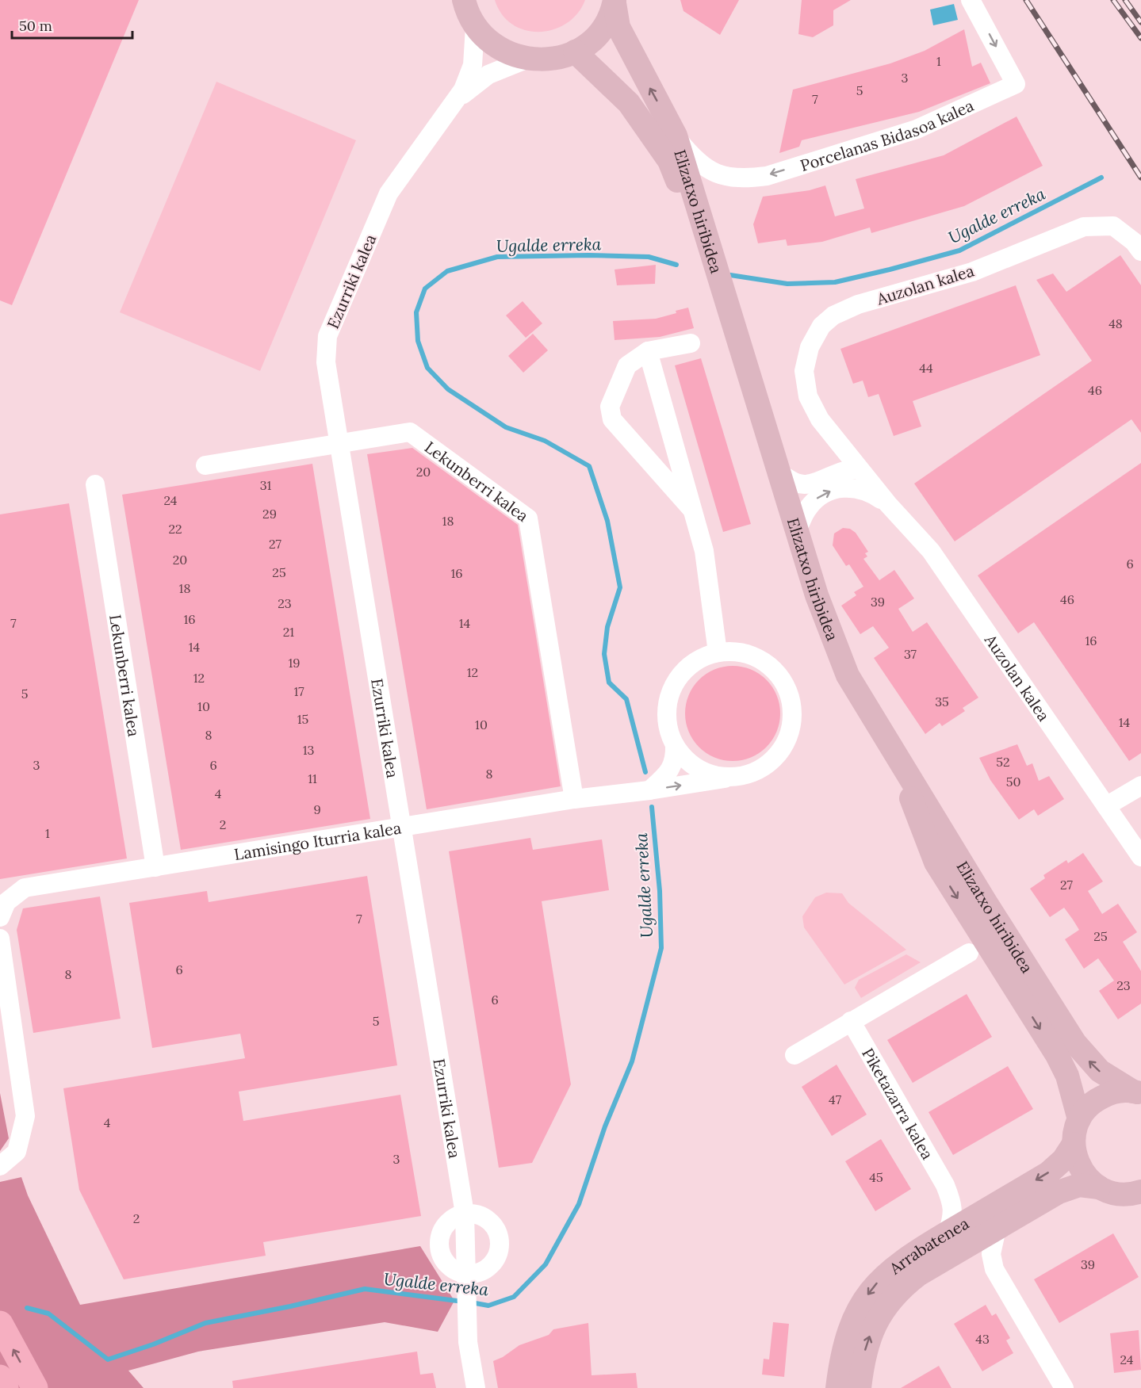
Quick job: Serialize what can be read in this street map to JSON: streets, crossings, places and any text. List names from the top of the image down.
{
  "streets": {
    "main road": ["Elizatxo hiribidea", "Arrabatenea"],
    "street": [
      "Porcelanas Bidasoa kalea",
      "Ezurriki kalea",
      "Auzolan kalea",
      "Lekunberri kalea",
      "Lamisingo Iturria kalea",
      "Piketazarra kalea"
    ]
  },
  "crossings": [
    ["Porcelanas Bidasoa kalea", "Elizatxo hiribidea"],
    ["Ezurriki kalea", "Lekunberri kalea"],
    ["Ezurriki kalea", "Lamisingo Iturria kalea"],
    ["Lekunberri kalea", "Lamisingo Iturria kalea"],
    ["Piketazarra kalea", "Arrabatenea"]
  ],
  "water": ["Ugalde erreka"],
  "house_numbers": [
    "1",
    "3",
    "5",
    "7",
    "48",
    "44",
    "46",
    "20",
    "31",
    "24",
    "29",
    "18",
    "22",
    "27",
    "20",
    "6",
    "25",
    "16",
    "18",
    "46",
    "39",
    "23",
    "16",
    "7",
    "14",
    "21",
    "16",
    "14",
    "37",
    "19",
    "12",
    "12",
    "17",
    "5",
    "35",
    "10",
    "15",
    "14",
    "10",
    "8",
    "13",
    "52",
    "3",
    "6",
    "8",
    "11",
    "50",
    "4",
    "9",
    "2",
    "1",
    "27",
    "7",
    "25",
    "6",
    "8",
    "23",
    "6",
    "5",
    "47",
    "4",
    "3",
    "45",
    "2",
    "39",
    "43",
    "24"
  ],
  "scale_bar": "50 m"
}
